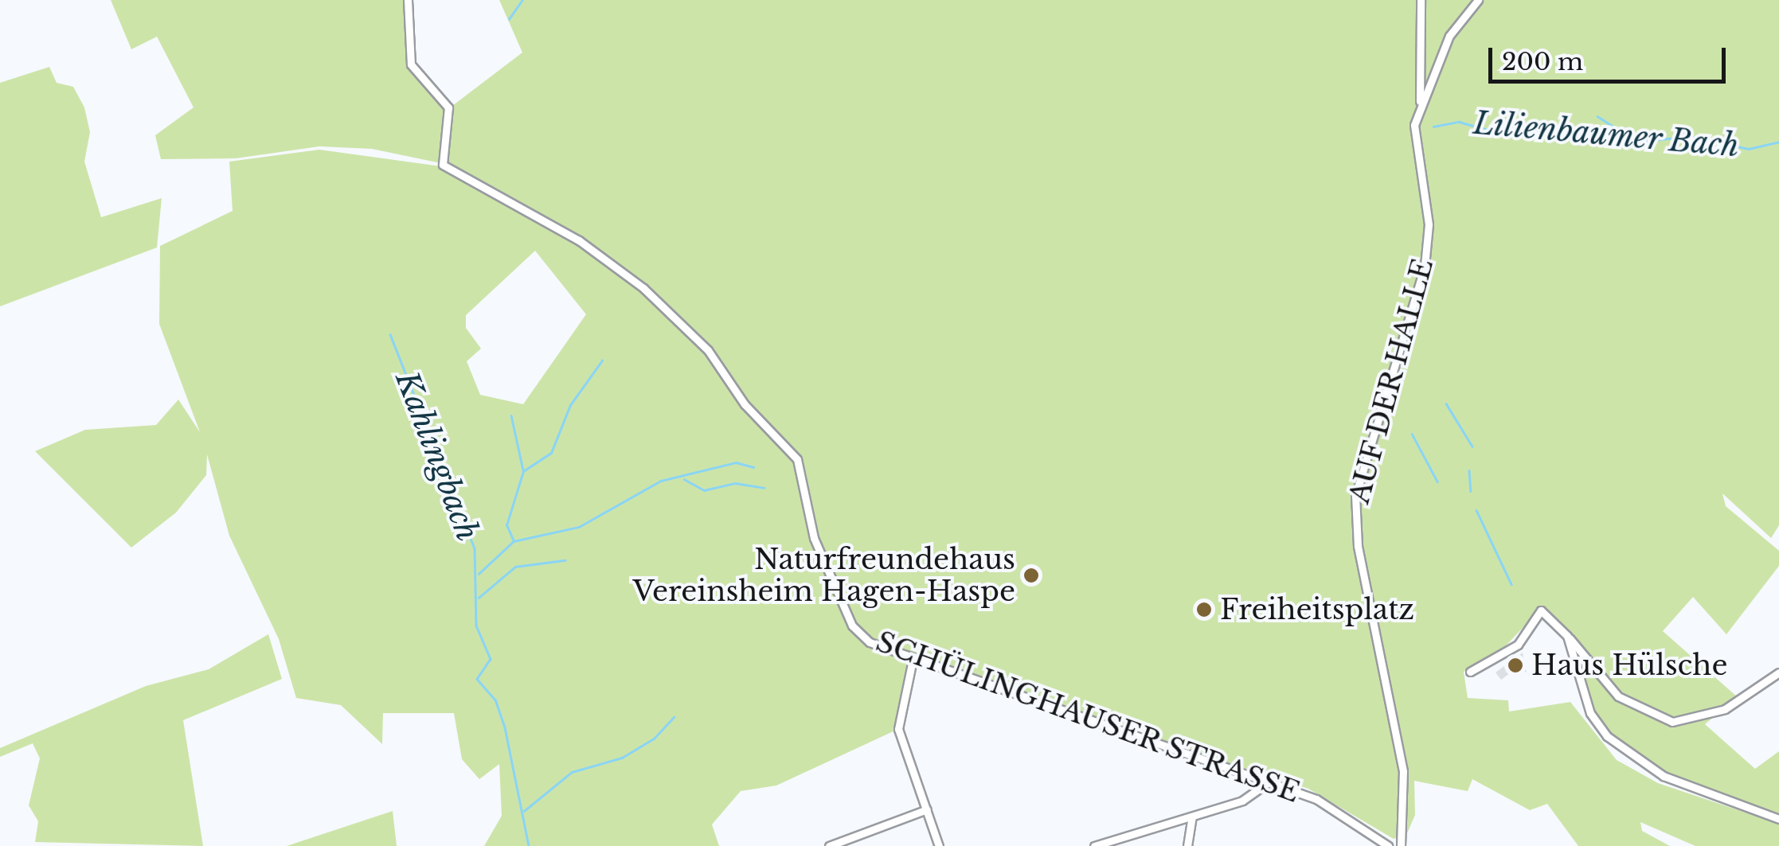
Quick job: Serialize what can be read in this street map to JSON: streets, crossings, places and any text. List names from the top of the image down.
{
  "streets": {
    "street": ["AUF DER HALLE", "SCHÜLINGHAUSER STRASSE"]
  },
  "water": ["Lilienbaumer Bach", "Kahlingbach"],
  "places": ["Naturfreundehaus Vereinsheim Hagen-Haspe", "Freiheitsplatz", "Haus Hülsche"],
  "scale_bar": "200 m"
}
